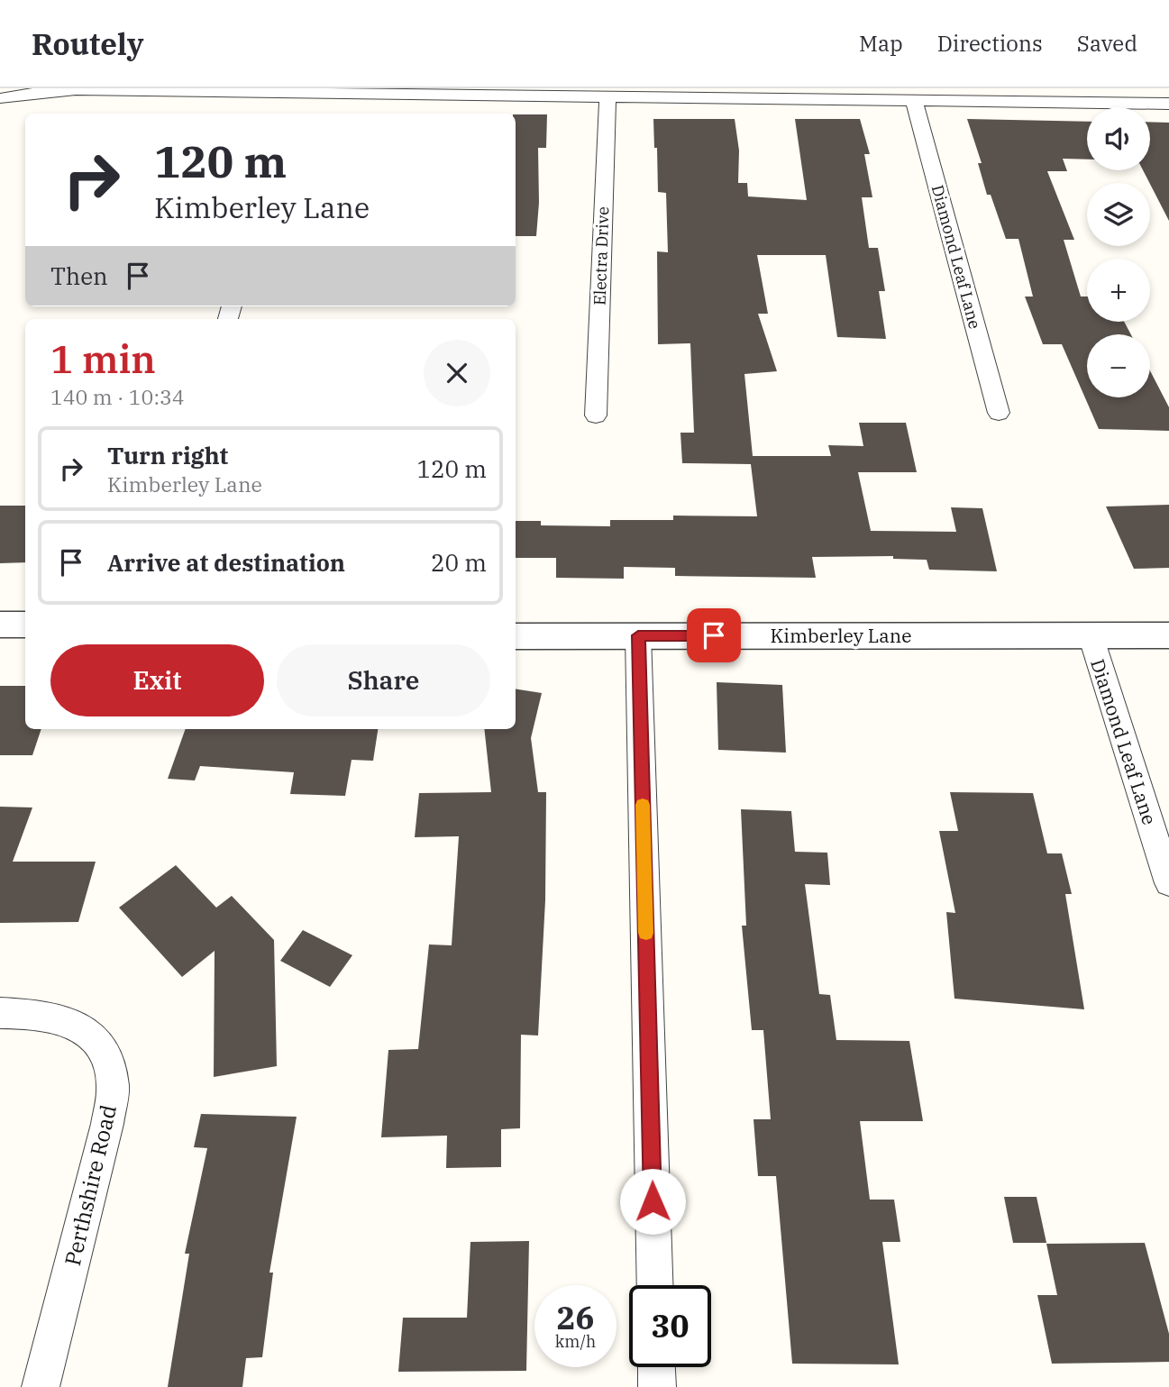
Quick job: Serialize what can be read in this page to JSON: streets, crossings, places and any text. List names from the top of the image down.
{
  "streets": {
    "street": [
      "Electra Drive",
      "Diamond Leaf Lane",
      "Kimberley Lane",
      "Perthshire Road"
    ]
  },
  "crossings": [
    ["Diamond Leaf Lane", "Kimberley Lane"]
  ],
  "page": {
    "header": "Routely",
    "nav": ["Map", "Directions", "Saved"],
    "map_buttons": ["+", "−"],
    "turn": ["120 m", "Kimberley Lane"],
    "then": "Then",
    "heading": ["1 min", "140 m · 10:34"],
    "list": [
      {
        "name": "Turn right",
        "note": "Kimberley Lane",
        "value": "120 m"
      },
      {
        "name": "Arrive at destination",
        "value": "20 m"
      }
    ],
    "buttons": ["Exit", "Share"],
    "speed": "26 km/h",
    "limit": "30"
  }
}
